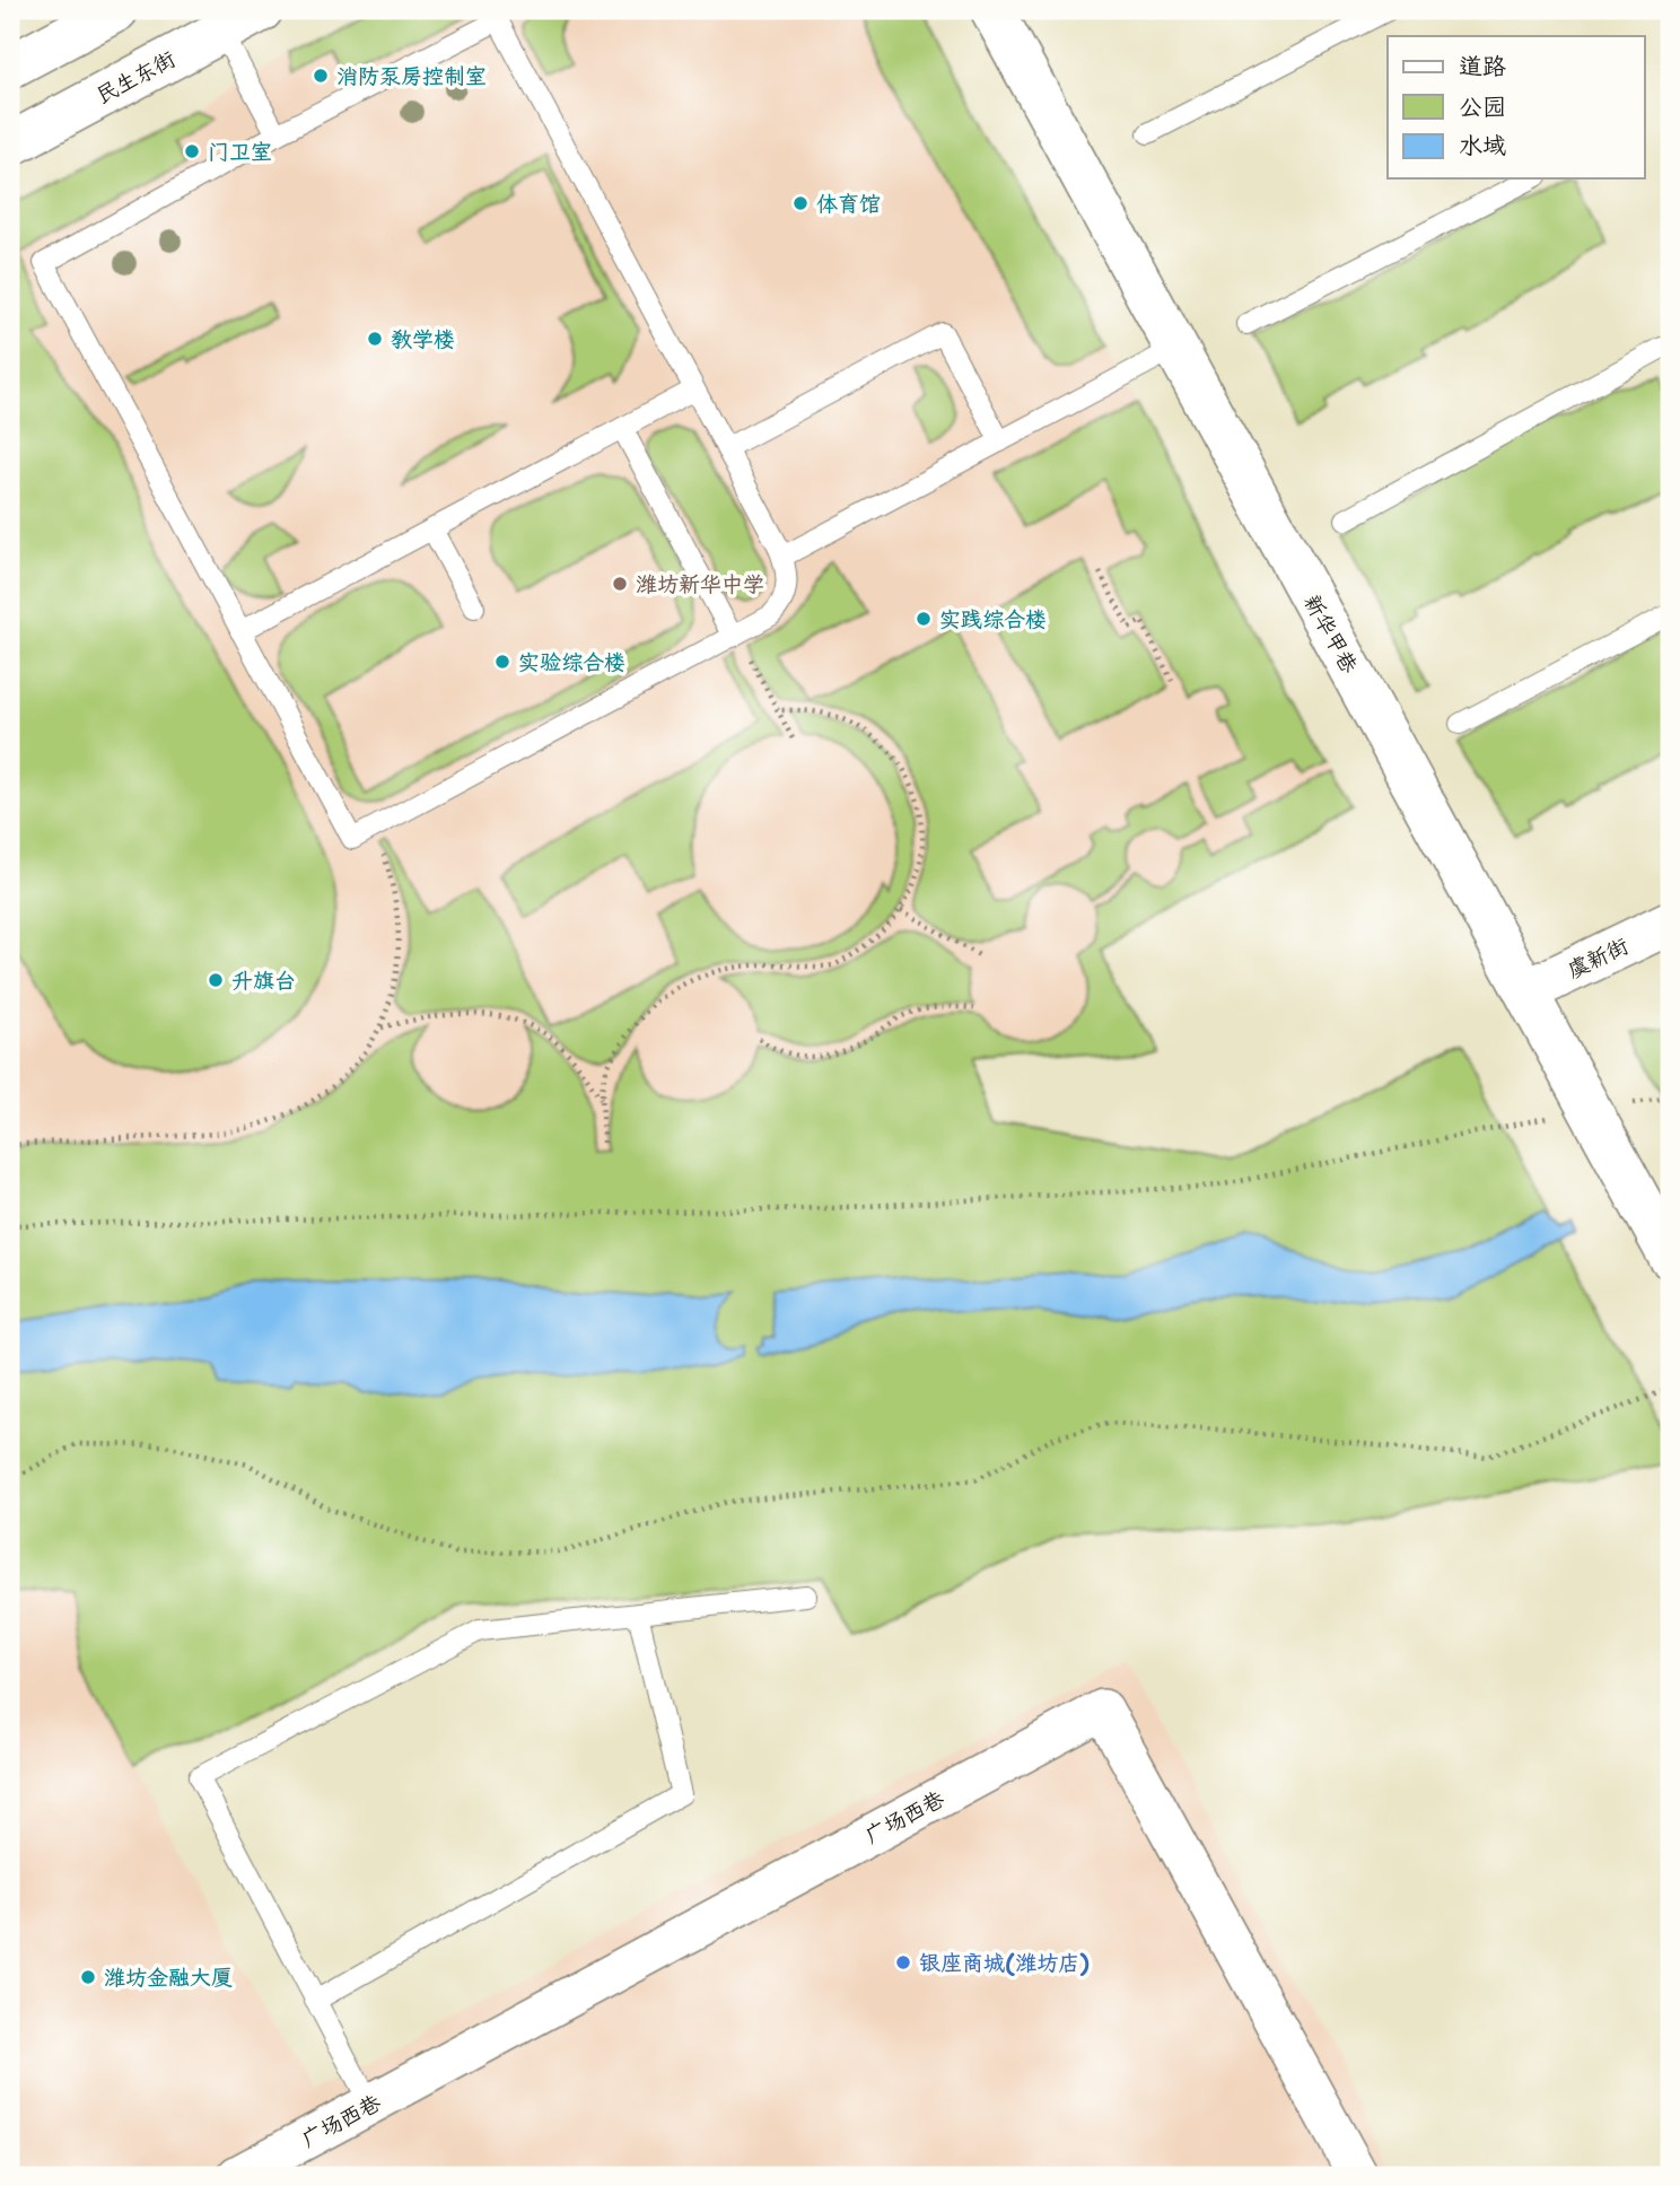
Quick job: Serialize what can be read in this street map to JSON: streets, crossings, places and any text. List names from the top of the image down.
{
  "streets": {
    "street": [
      "民生东街",
      "新华甲巷",
      "虞新街",
      "广场西巷"
    ]
  },
  "crossings": [
    ["新华甲巷", "虞新街"]
  ],
  "places": [
    "消防泵房控制室",
    "门卫室",
    "体育馆",
    "教学楼",
    "潍坊新华中学",
    "实践综合楼",
    "实验综合楼",
    "升旗台",
    "银座商城(潍坊店)",
    "潍坊金融大厦"
  ],
  "legend": ["道路", "公园", "水域"]
}
